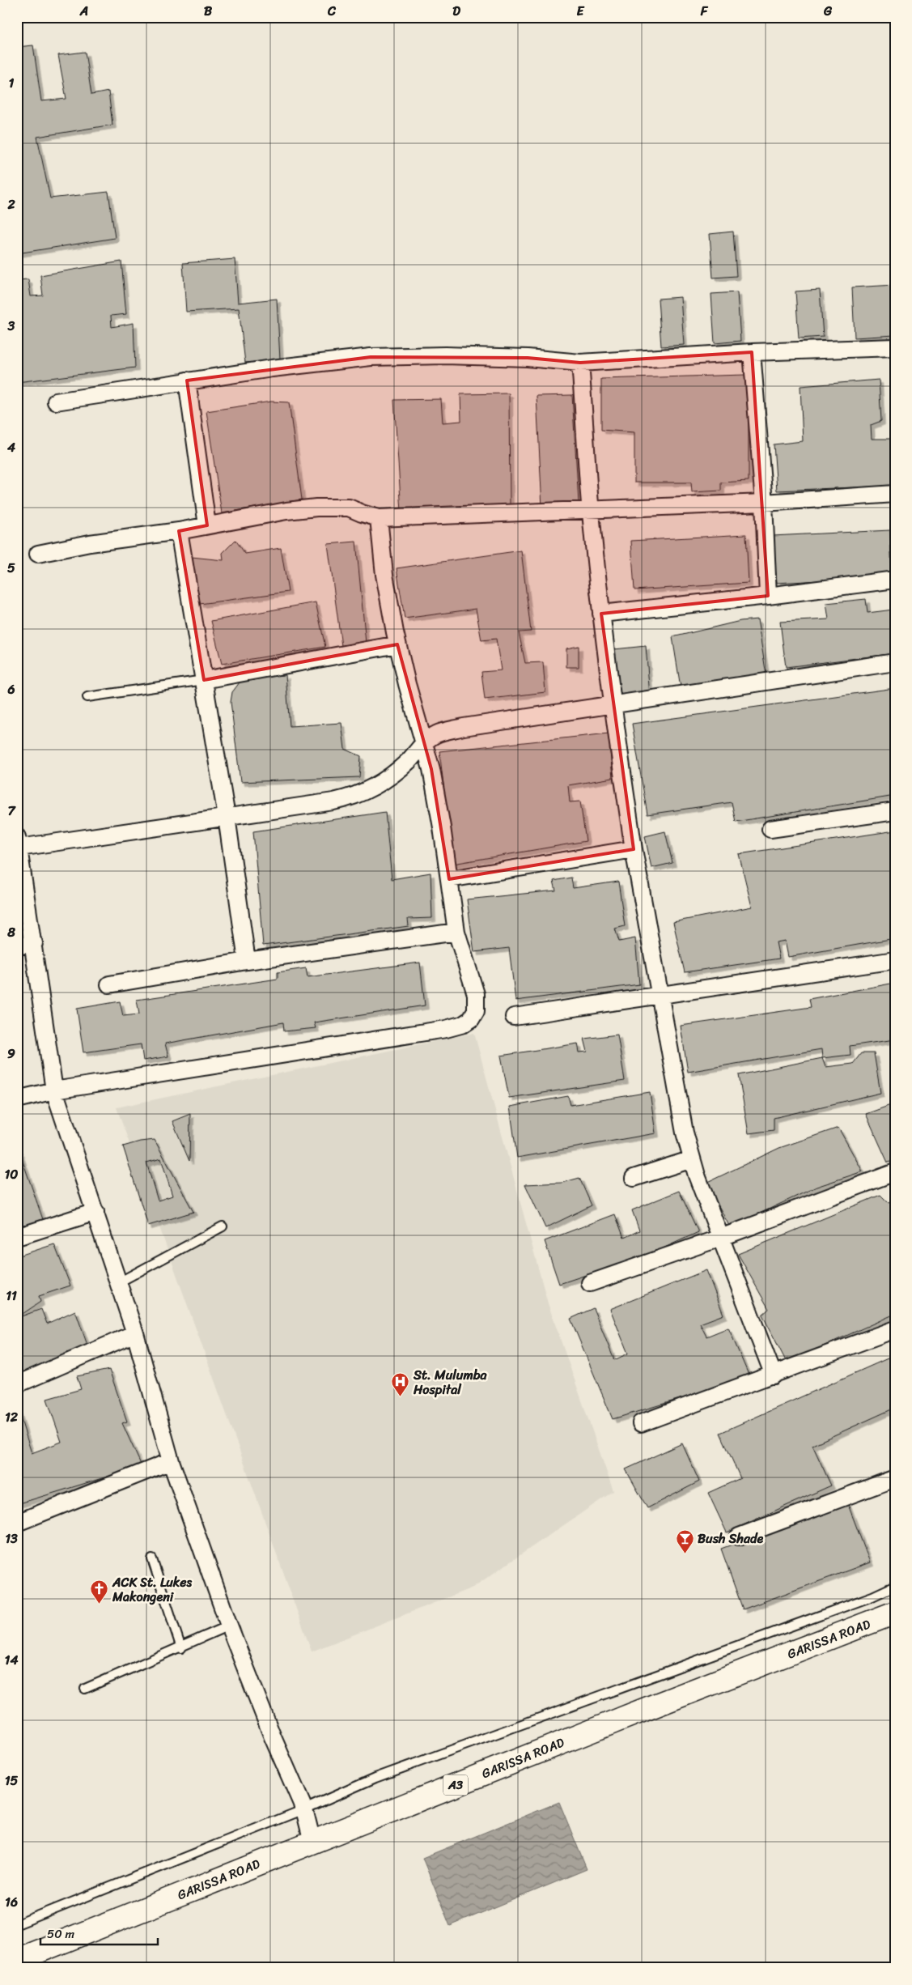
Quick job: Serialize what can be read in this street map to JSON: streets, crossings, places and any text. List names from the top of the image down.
{
  "streets": {
    "highway": ["GARISSA ROAD", "A3"]
  },
  "places": {
    "hospital": ["St. Mulumba Hospital"],
    "bar": ["Bush Shade"],
    "church": ["ACK St. Lukes Makongeni"]
  },
  "scale_bar": "50 m",
  "grid": {
    "columns": [
      "A",
      "B",
      "C",
      "D",
      "E",
      "F",
      "G"
    ],
    "rows": [
      "1",
      "2",
      "3",
      "4",
      "5",
      "6",
      "7",
      "8",
      "9",
      "10",
      "11",
      "12",
      "13",
      "14",
      "15",
      "16"
    ]
  }
}
